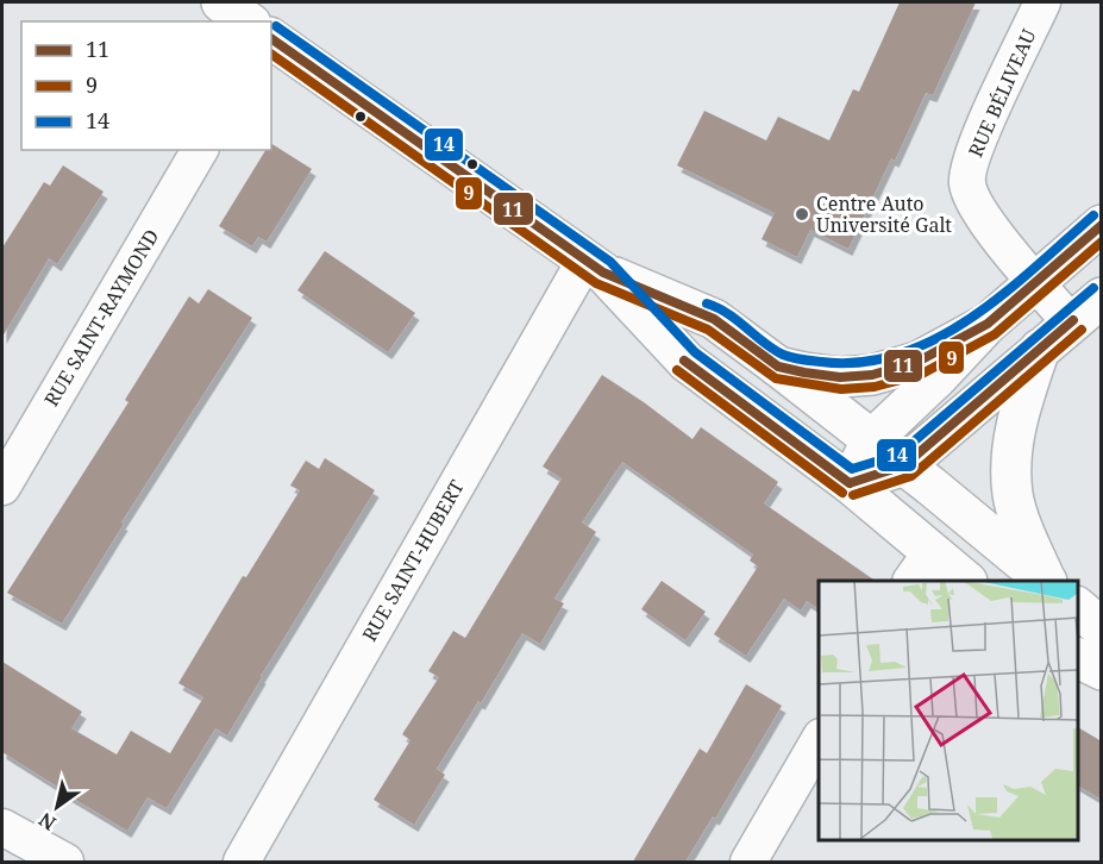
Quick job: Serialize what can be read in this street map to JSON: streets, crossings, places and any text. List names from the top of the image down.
{
  "streets": {
    "street": ["RUE BÉLIVEAU", "RUE SAINT-RAYMOND", "RUE SAINT-HUBERT"]
  },
  "places": ["Centre Auto Université Galt"],
  "lines": ["transit line 14", "transit line 11", "transit line 9"],
  "legend": ["11", "9", "14"],
  "north": "bottom left"
}
